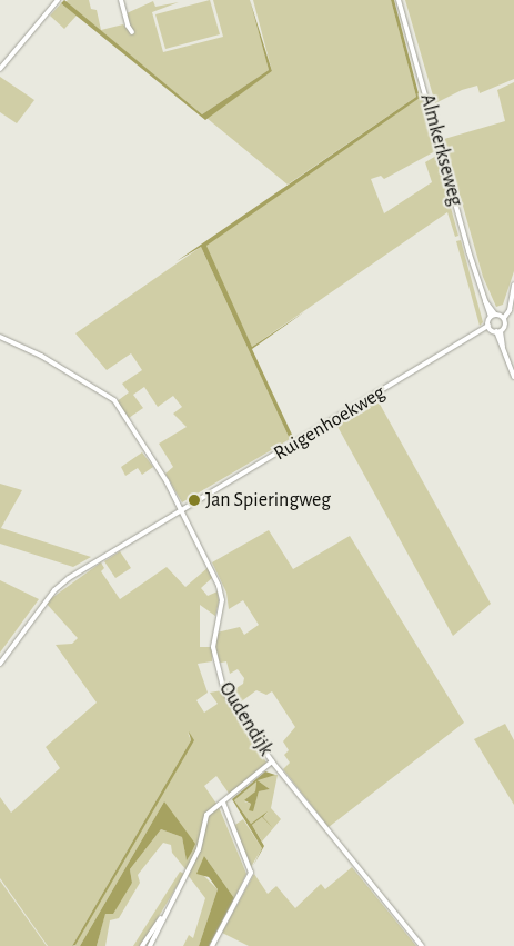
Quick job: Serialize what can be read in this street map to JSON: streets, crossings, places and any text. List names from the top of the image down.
{
  "streets": {
    "street": ["Almkerkseweg", "Ruigenhoekweg", "Oudendijk"]
  },
  "crossings": [
    ["Ruigenhoekweg", "Oudendijk"]
  ],
  "places": ["Jan Spieringweg"]
}
